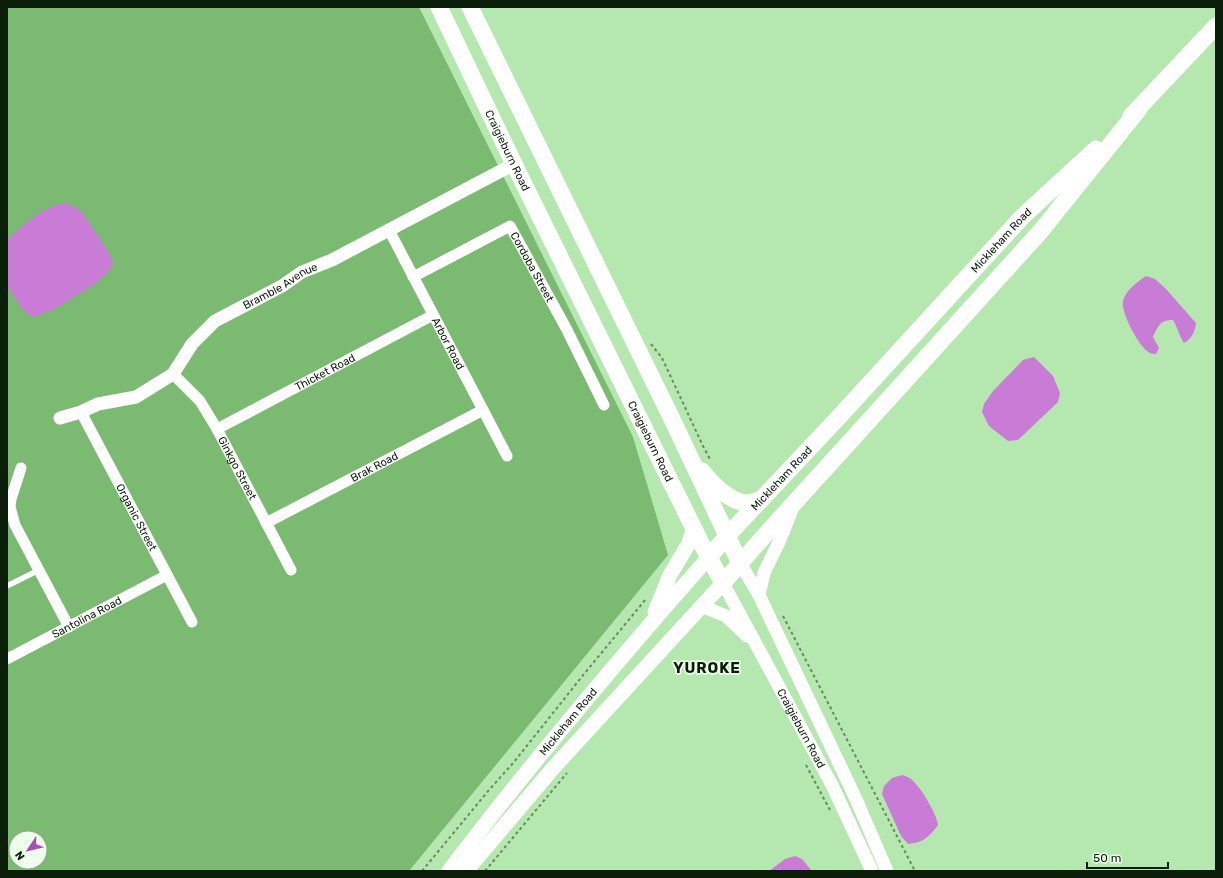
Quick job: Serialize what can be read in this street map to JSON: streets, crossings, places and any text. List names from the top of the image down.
{
  "streets": {
    "main road": ["Craigieburn Road", "Mickleham Road"],
    "street": [
      "Cordoba Street",
      "Bramble Avenue",
      "Arbor Road",
      "Thicket Road",
      "Brak Road",
      "Ginkgo Street",
      "Organic Street",
      "Santolina Road"
    ]
  },
  "crossings": [
    ["Craigieburn Road", "Mickleham Road"],
    ["Craigieburn Road", "Bramble Avenue"],
    ["Cordoba Street", "Arbor Road"],
    ["Bramble Avenue", "Arbor Road"],
    ["Bramble Avenue", "Ginkgo Street"],
    ["Bramble Avenue", "Organic Street"],
    ["Arbor Road", "Thicket Road"],
    ["Arbor Road", "Brak Road"],
    ["Thicket Road", "Ginkgo Street"],
    ["Brak Road", "Ginkgo Street"],
    ["Organic Street", "Santolina Road"]
  ],
  "districts": ["YUROKE"],
  "scale_bar": "50 m",
  "north": "bottom left"
}
